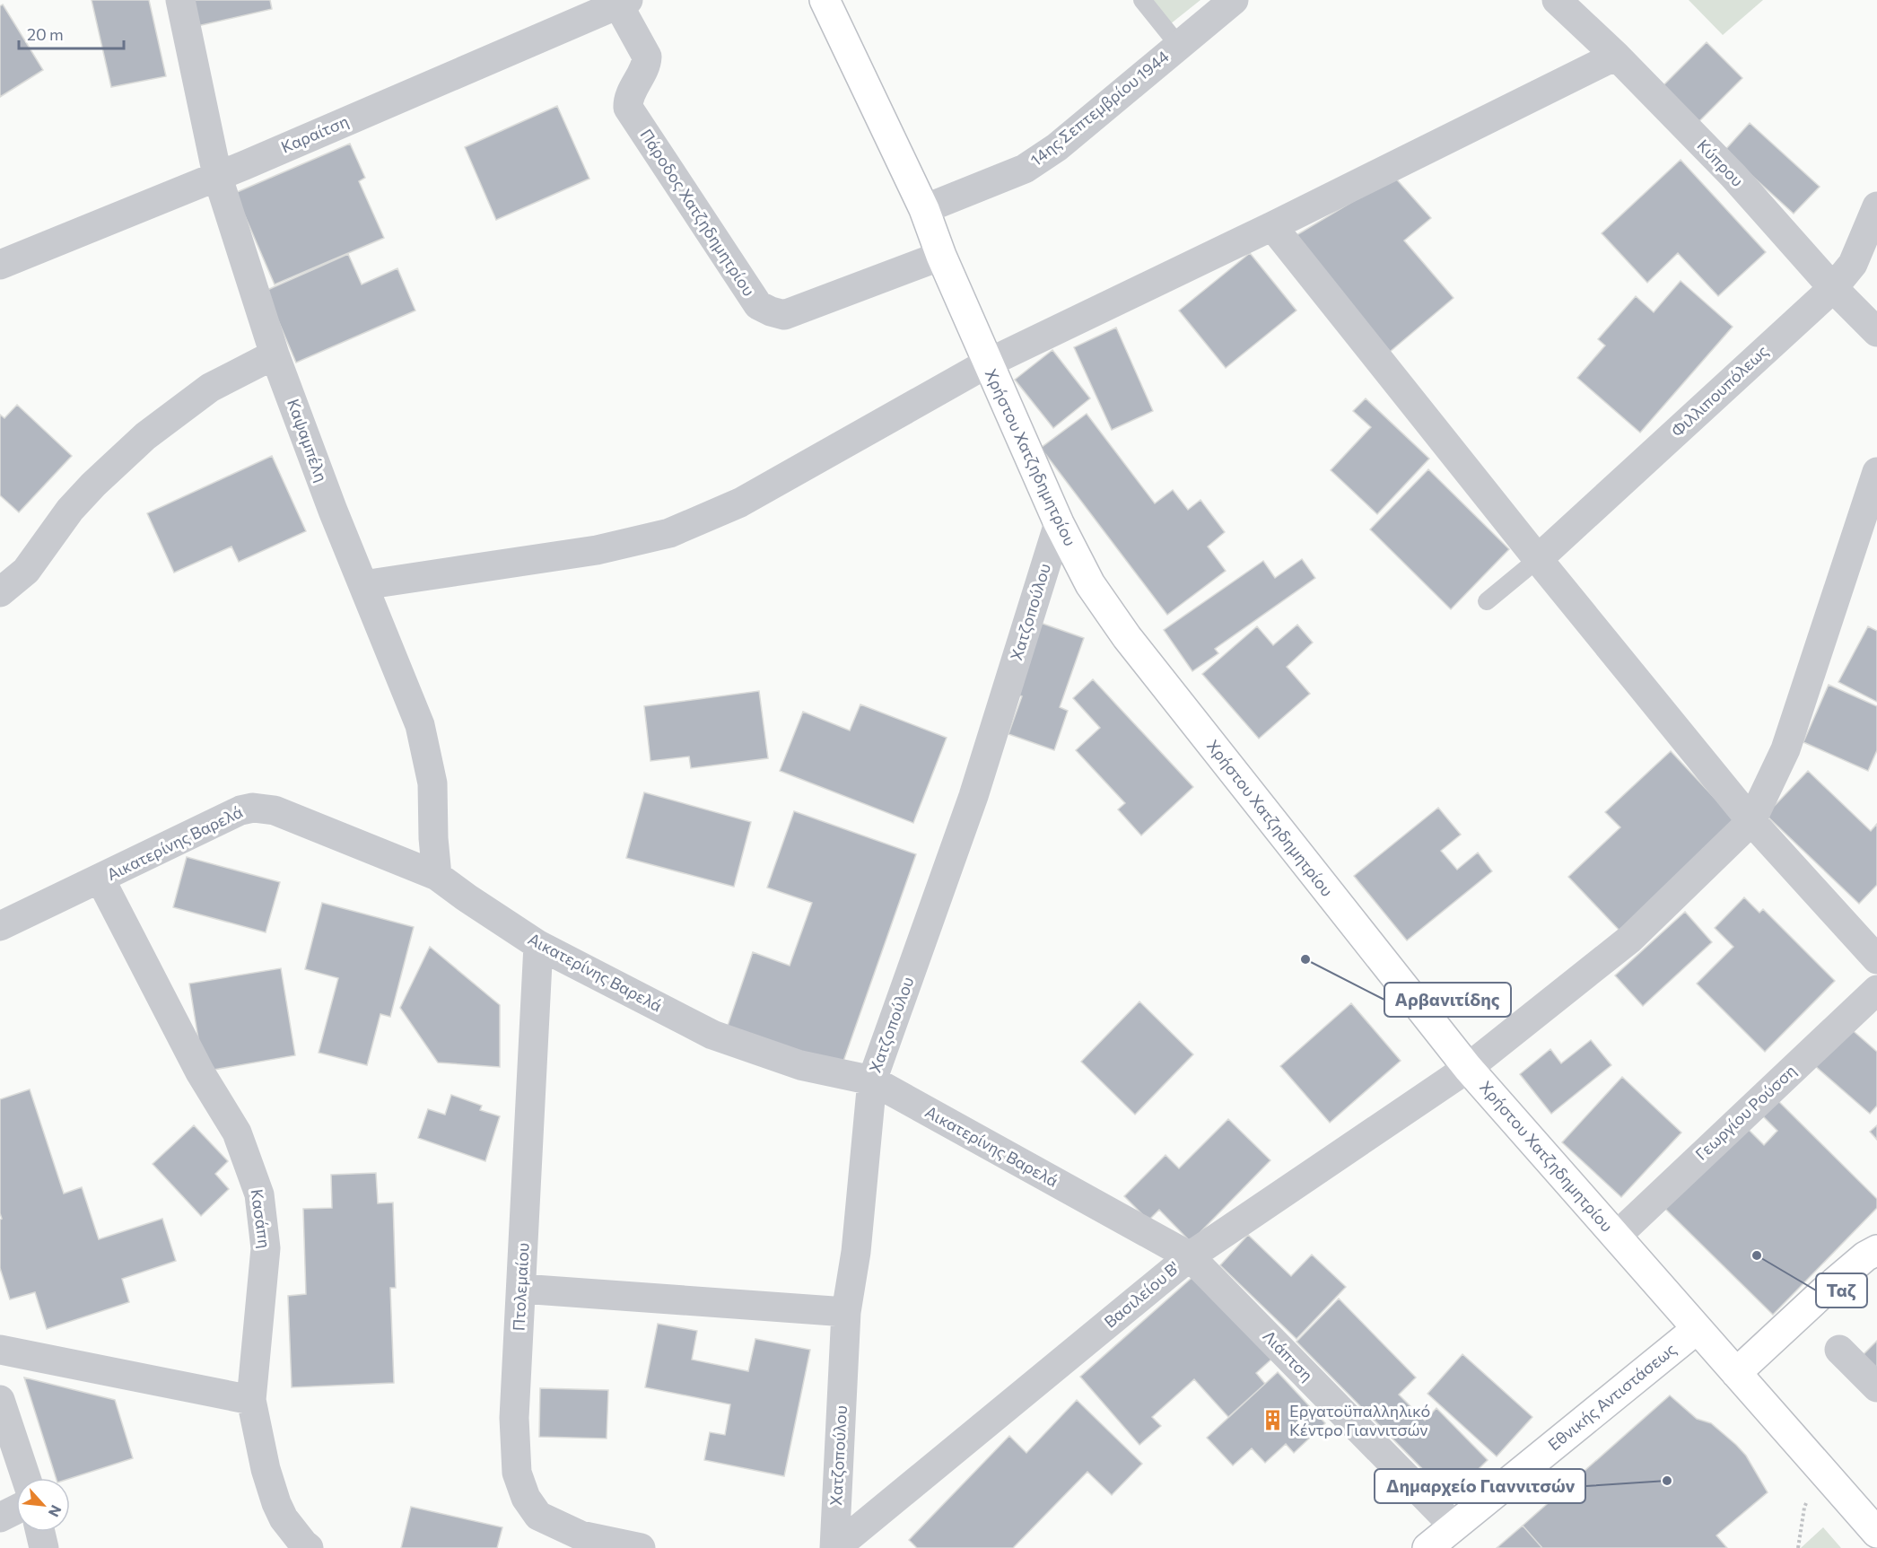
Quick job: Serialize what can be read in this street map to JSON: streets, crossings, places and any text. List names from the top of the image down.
{
  "streets": {
    "main road": ["Χρήστου Χατζηδημητρίου", "Εθνικής Αντιστάσεως"],
    "street": [
      "14ης Σεπτεμβρίου 1944",
      "Καραίτση",
      "Κύπρου",
      "Πάροδος Χατζηδημητρίου",
      "Φιλλιπουπόλεως",
      "Καψαμπέλη",
      "Χατζοπούλου",
      "Αικατερίνης Βαρελά",
      "Γεωργίου Ρούσση",
      "Κασάπη",
      "Πτολεμαίου",
      "Βασιλείου Β'",
      "Λιάπτση"
    ]
  },
  "crossings": [
    ["14ης Σεπτεμβρίου 1944", "Χρήστου Χατζηδημητρίου"],
    ["Καραίτση", "Πάροδος Χατζηδημητρίου"],
    ["Καραίτση", "Καψαμπέλη"],
    ["Κύπρου", "Φιλλιπουπόλεως"],
    ["Πάροδος Χατζηδημητρίου", "Χρήστου Χατζηδημητρίου"],
    ["Καψαμπέλη", "Αικατερίνης Βαρελά"],
    ["Χρήστου Χατζηδημητρίου", "Χατζοπούλου"],
    ["Χρήστου Χατζηδημητρίου", "Γεωργίου Ρούσση"],
    ["Χρήστου Χατζηδημητρίου", "Βασιλείου Β'"],
    ["Χρήστου Χατζηδημητρίου", "Εθνικής Αντιστάσεως"],
    ["Χατζοπούλου", "Αικατερίνης Βαρελά"],
    ["Χατζοπούλου", "Βασιλείου Β'"],
    ["Αικατερίνης Βαρελά", "Κασάπη"],
    ["Αικατερίνης Βαρελά", "Πτολεμαίου"],
    ["Αικατερίνης Βαρελά", "Βασιλείου Β'"],
    ["Αικατερίνης Βαρελά", "Λιάπτση"],
    ["Βασιλείου Β'", "Λιάπτση"],
    ["Λιάπτση", "Εθνικής Αντιστάσεως"]
  ],
  "places": {
    "other": ["Αρβανιτίδης", "Ταζ", "Δημαρχείο Γιαννιτσών"],
    "building": ["Εργατοϋπαλληλικό Κέντρο Γιαννιτσών"]
  },
  "scale_bar": "20 m",
  "north": "bottom right"
}
